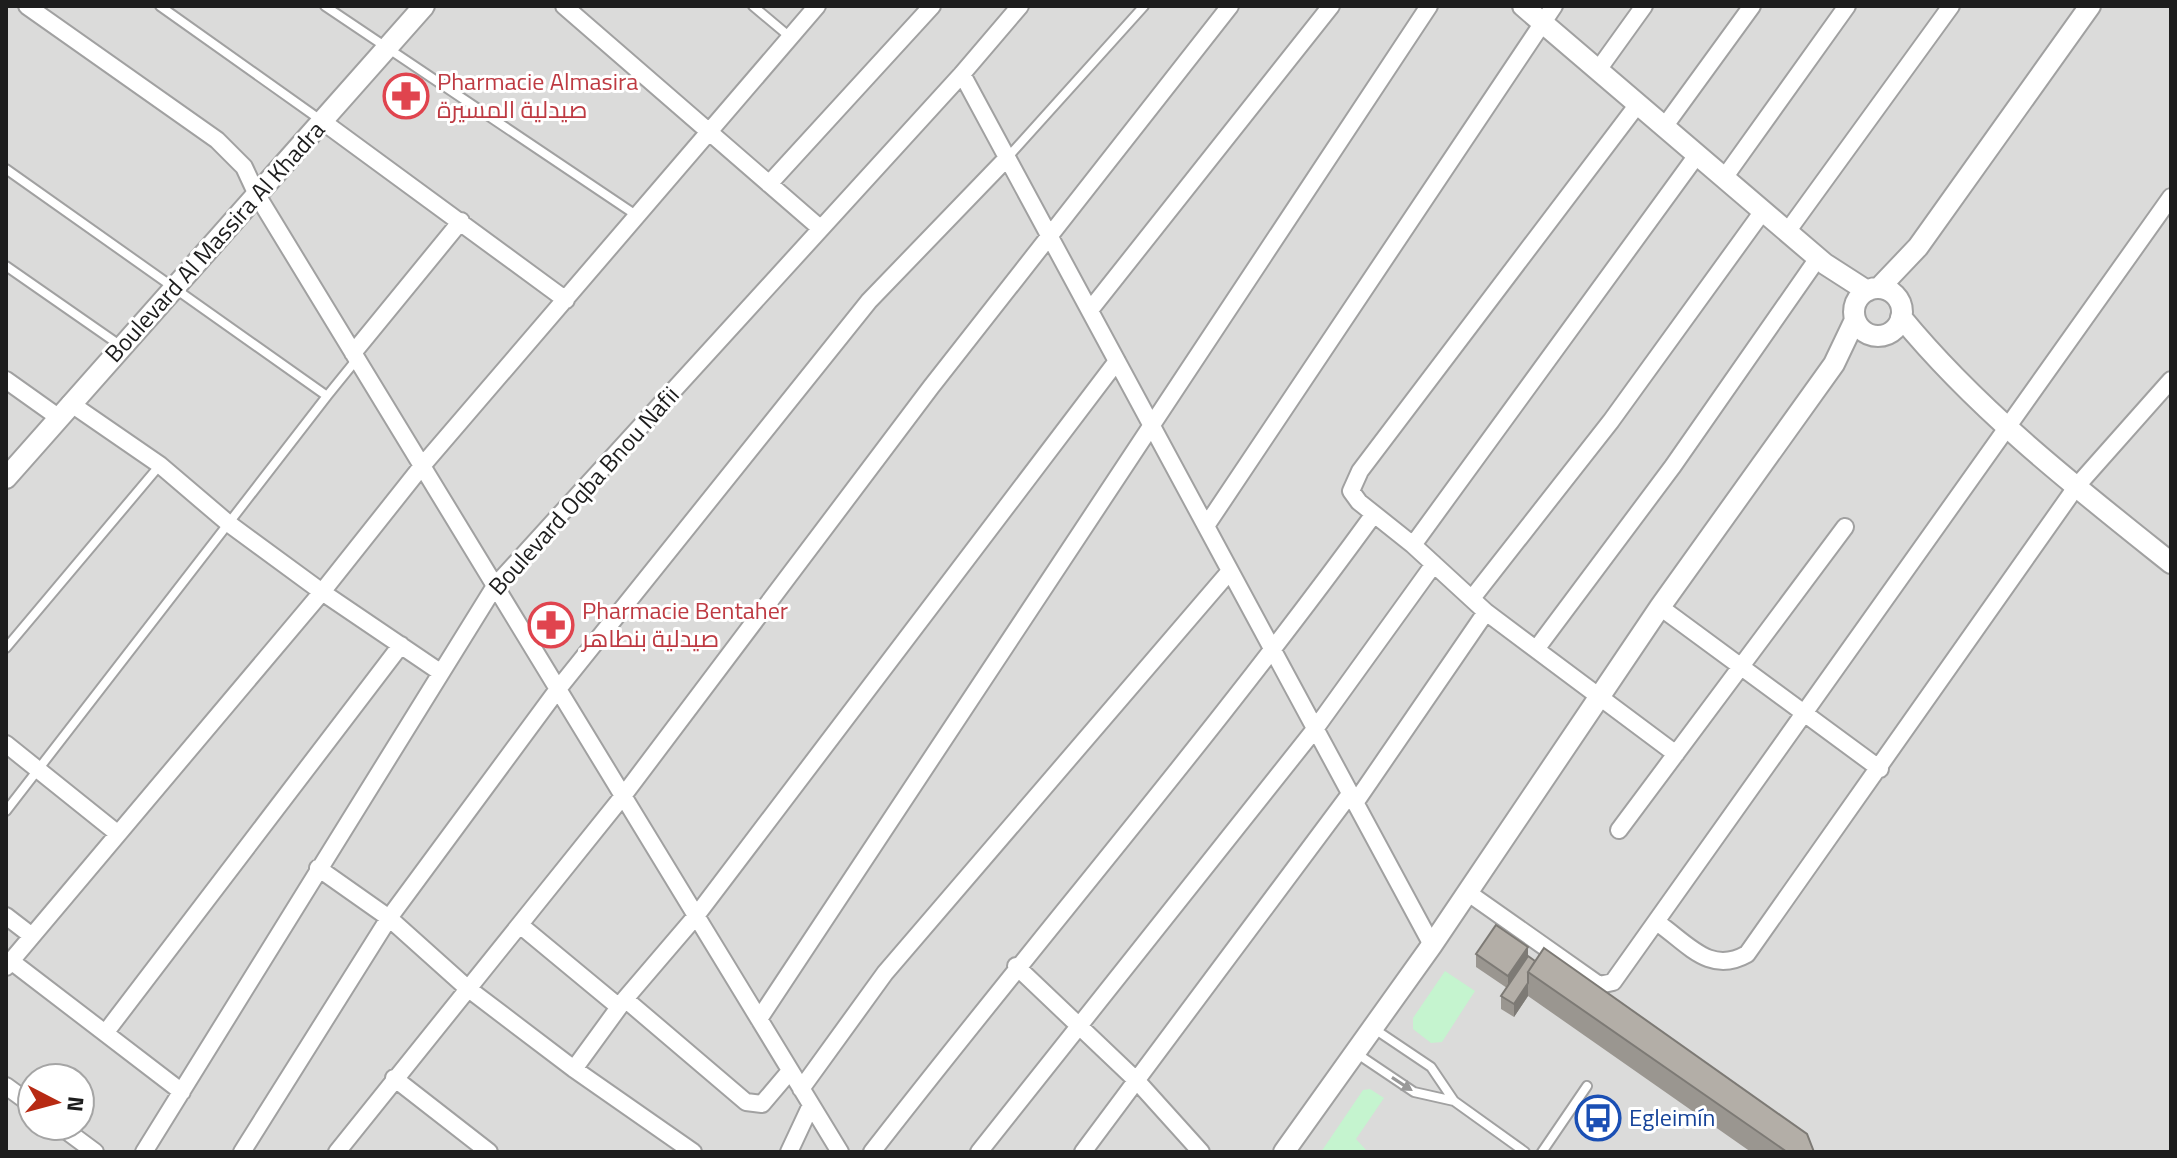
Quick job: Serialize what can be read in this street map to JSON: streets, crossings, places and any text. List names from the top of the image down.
{
  "streets": {
    "street": ["Boulevard Al Massira Al Khadra", "Boulevard Oqba Bnou Nafii"]
  },
  "places": {
    "pharmacy": ["Pharmacie Almasira صيدلية المسيرة", "Pharmacie Bentaher صيدلية بنطاهر"],
    "bus stop": ["Egleimín"]
  },
  "north": "right"
}
